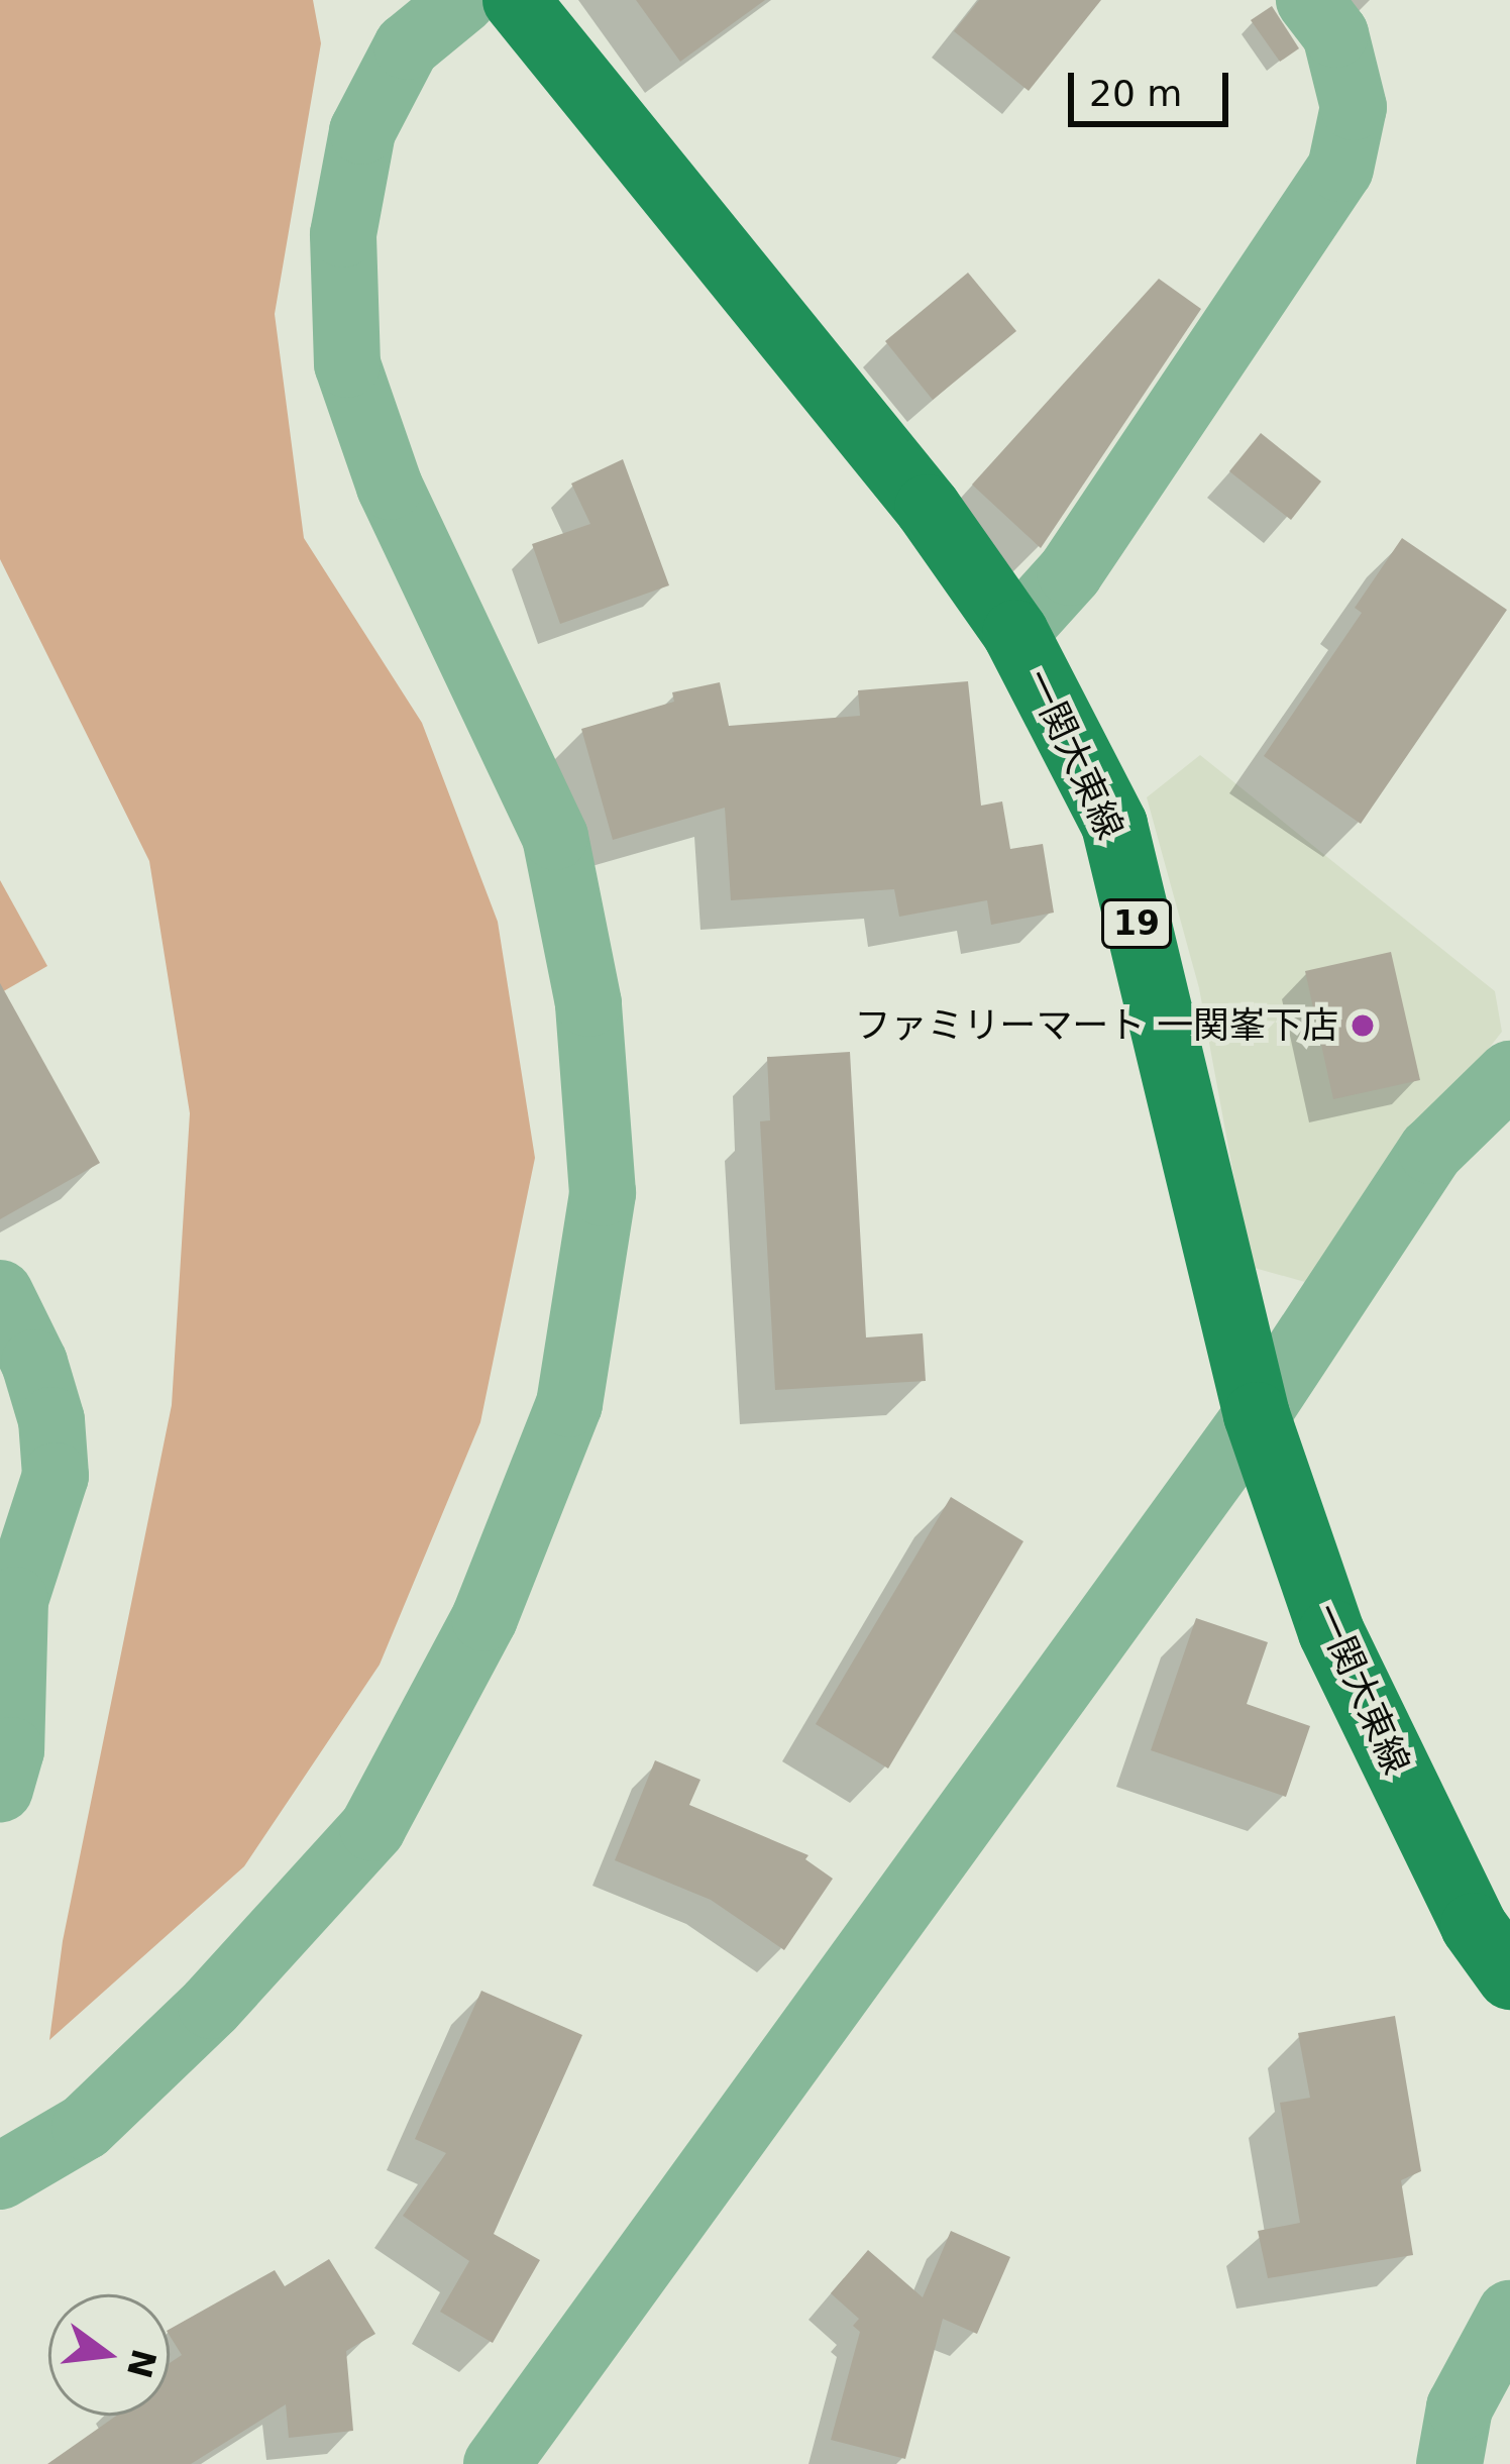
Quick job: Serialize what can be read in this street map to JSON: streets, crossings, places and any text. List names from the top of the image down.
{
  "streets": {
    "main road": ["一関大東線", "19"]
  },
  "places": ["ファミリーマート 一関峯下店"],
  "scale_bar": "20 m",
  "north": "right"
}
